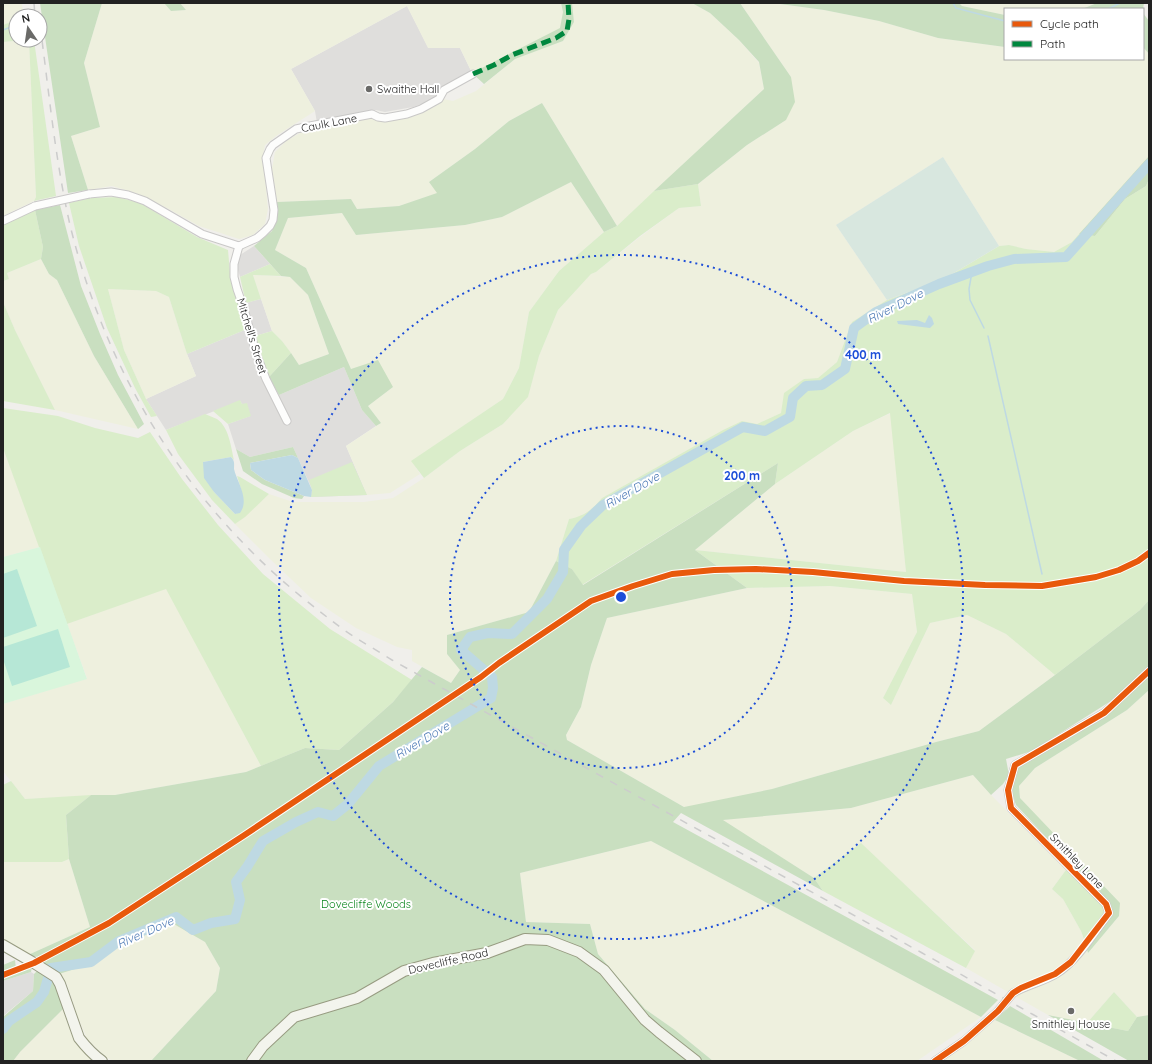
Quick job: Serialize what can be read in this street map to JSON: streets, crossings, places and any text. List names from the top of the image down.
{
  "streets": {
    "street": [
      "Caulk Lane",
      "Mitchell's Street",
      "Smithley Lane",
      "Dovecliffe Road"
    ]
  },
  "crossings": [
    ["Caulk Lane", "Mitchell's Street"]
  ],
  "water": ["River Dove"],
  "parks": ["Dovecliffe Woods"],
  "places": ["Swaithe Hall", "Smithley House"],
  "legend": ["Cycle path", "Path"],
  "north": "top",
  "rings": ["400 m", "200 m"]
}
